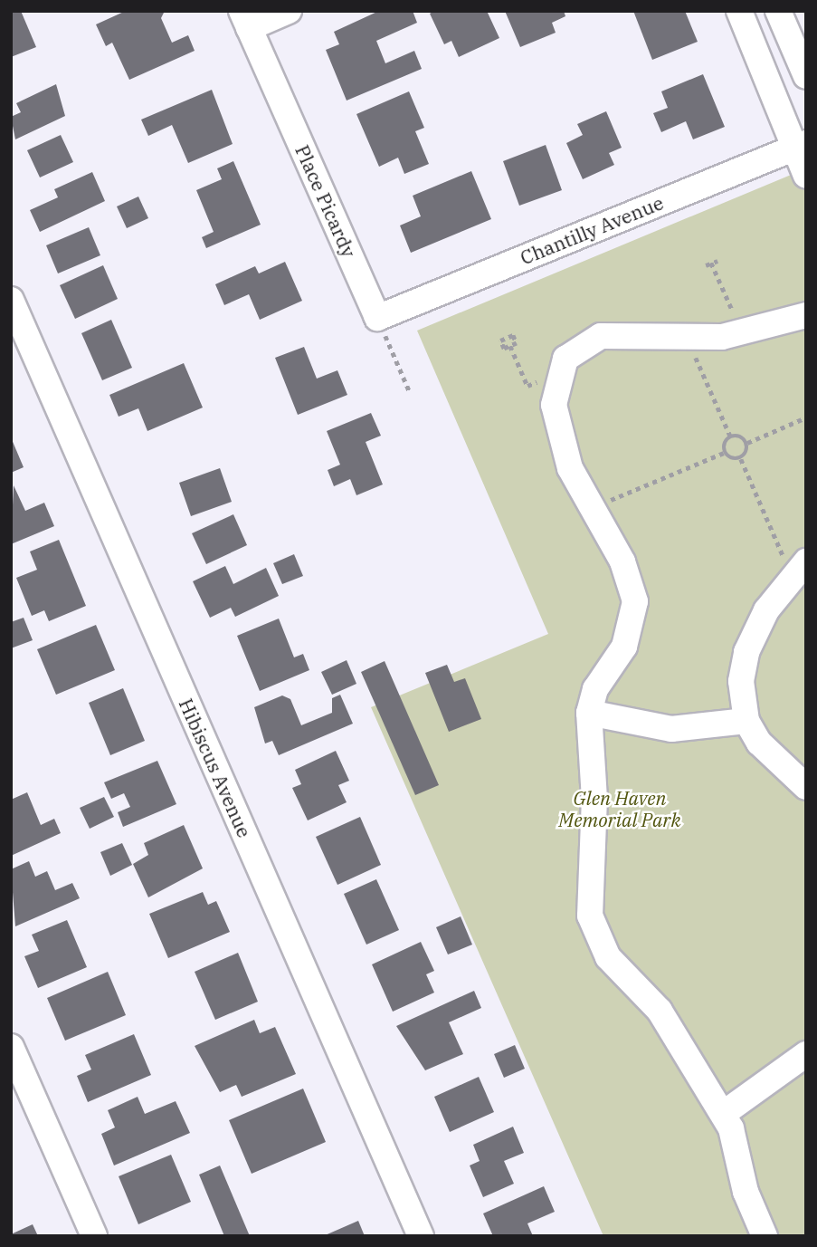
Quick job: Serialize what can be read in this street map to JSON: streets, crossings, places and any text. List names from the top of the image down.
{
  "streets": {
    "street": ["Place Picardy", "Chantilly Avenue", "Hibiscus Avenue"]
  },
  "crossings": [
    ["Place Picardy", "Chantilly Avenue"]
  ],
  "parks": ["Glen Haven Memorial Park"]
}
